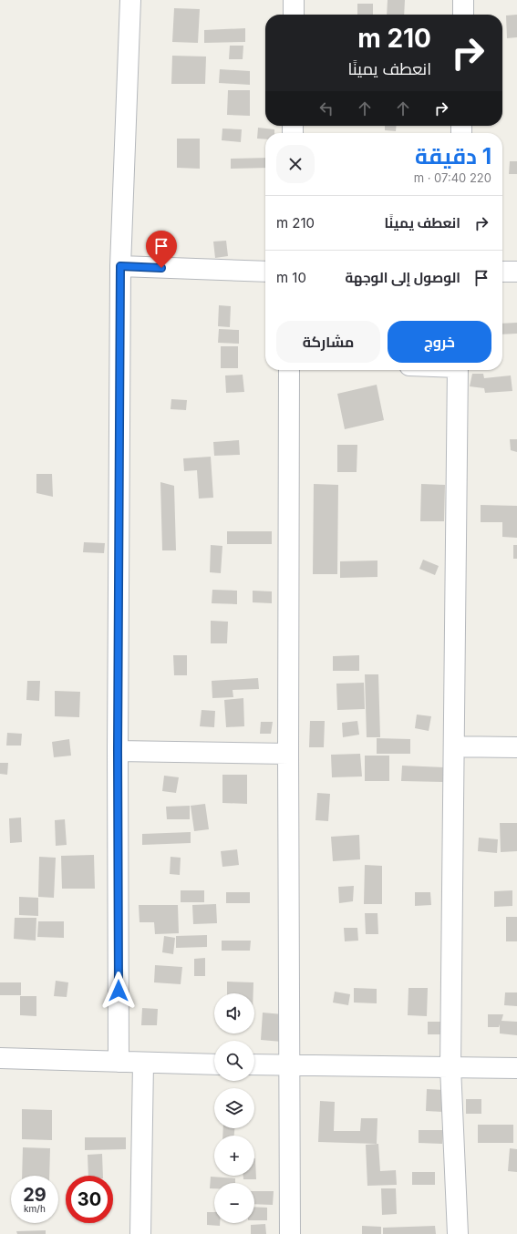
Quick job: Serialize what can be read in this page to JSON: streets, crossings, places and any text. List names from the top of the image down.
{
  "page": {
    "turn": ["210 m", "انعطف يمينًا"],
    "heading": ["1 دقيقة", "220 m · 07:40"],
    "list": [
      {
        "name": "انعطف يمينًا",
        "value": "210 m"
      },
      {
        "name": "الوصول إلى الوجهة",
        "value": "10 m"
      }
    ],
    "buttons": ["خروج", "مشاركة"],
    "map_buttons": ["+", "−"],
    "speed": "29 km/h",
    "limit": "30"
  }
}
